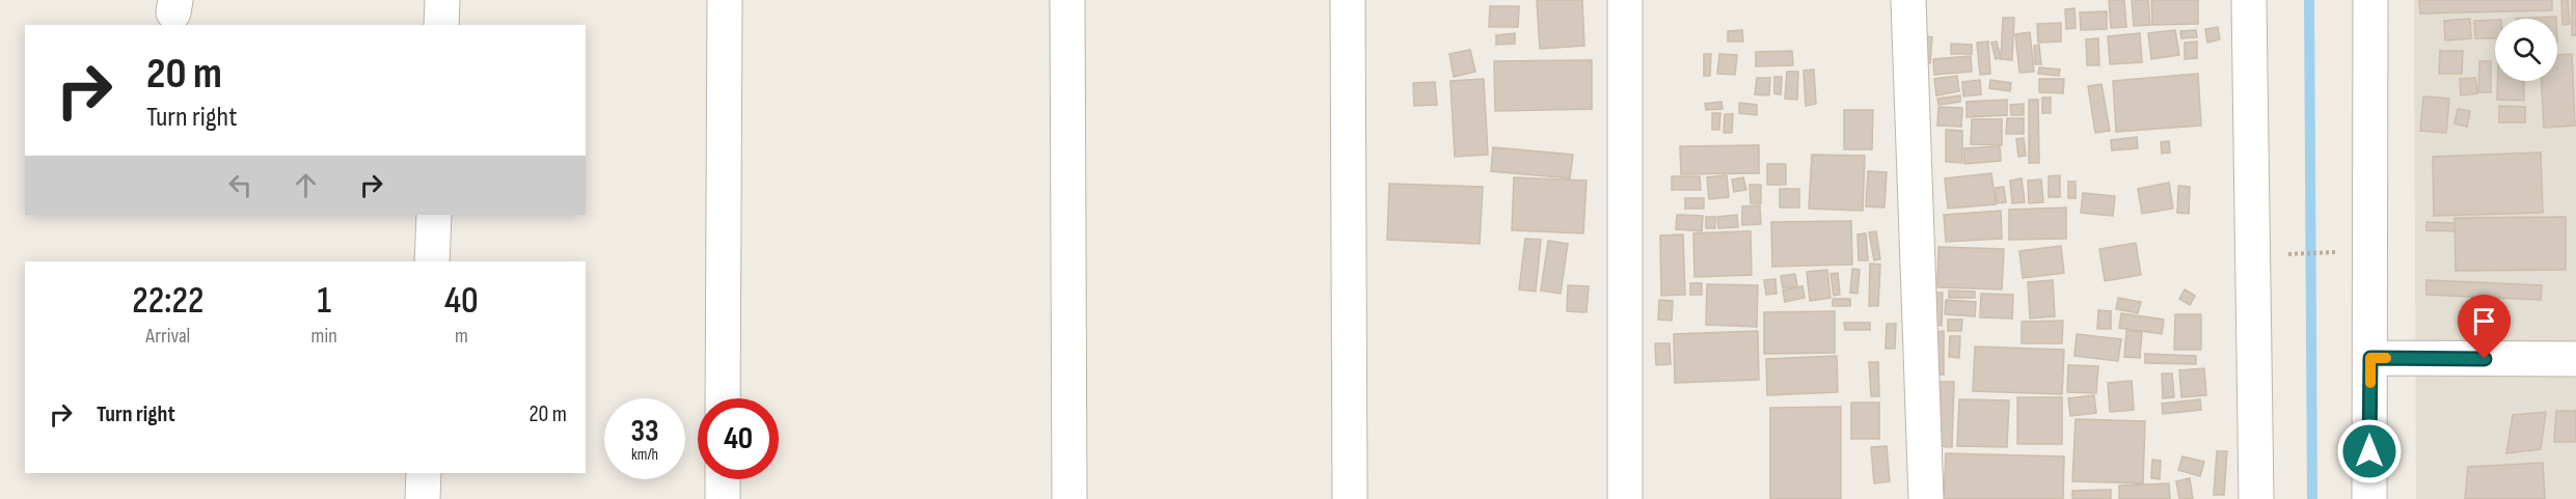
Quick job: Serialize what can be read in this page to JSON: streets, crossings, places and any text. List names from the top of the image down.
{
  "page": {
    "turn": ["20 m", "Turn right"],
    "eta": [
      "22:22",
      "Arrival",
      "1",
      "min",
      "40",
      "m"
    ],
    "list": [
      {
        "name": "Turn right",
        "value": "20 m"
      }
    ],
    "speed": "33 km/h",
    "limit": "40"
  }
}
